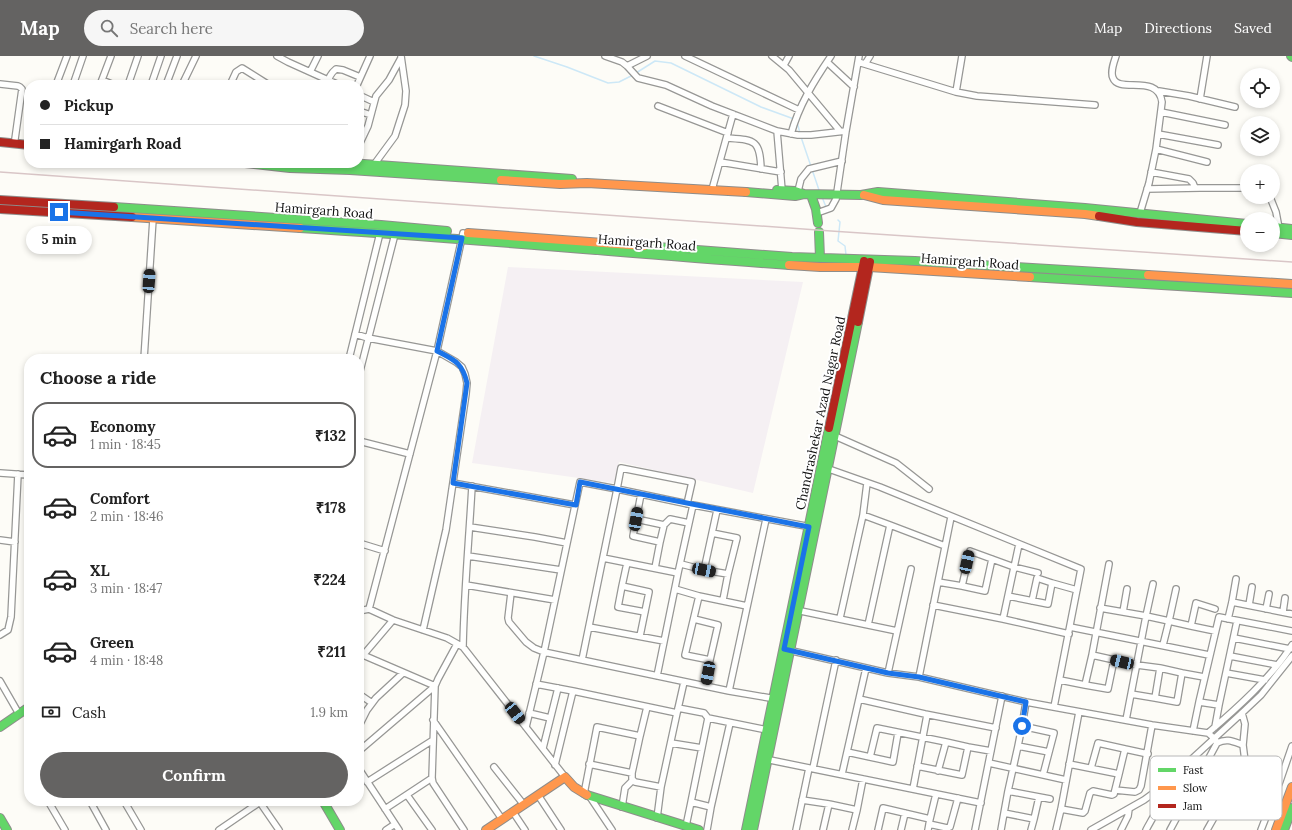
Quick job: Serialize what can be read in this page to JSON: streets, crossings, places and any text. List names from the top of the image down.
{
  "streets": {
    "street": ["Hamirgarh Road", "Chandrashekar Azad Nagar Road"]
  },
  "crossings": [
    ["Hamirgarh Road", "Chandrashekar Azad Nagar Road"]
  ],
  "legend": ["Fast", "Slow", "Jam"],
  "page": {
    "header": "Map",
    "search": "Search here",
    "nav": ["Map", "Directions", "Saved"],
    "map_buttons": ["+", "−"],
    "banner": ["Pickup", "Hamirgarh Road"],
    "bubble": "5 min",
    "heading": "Choose a ride",
    "list": [
      {
        "name": "Economy",
        "note": "1 min · 18:45",
        "value": "₹132"
      },
      {
        "name": "Comfort",
        "note": "2 min · 18:46",
        "value": "₹178"
      },
      {
        "name": "XL",
        "note": "3 min · 18:47",
        "value": "₹224"
      },
      {
        "name": "Green",
        "note": "4 min · 18:48",
        "value": "₹211"
      }
    ],
    "pay": ["Cash", "1.9 km"],
    "buttons": "Confirm"
  }
}
